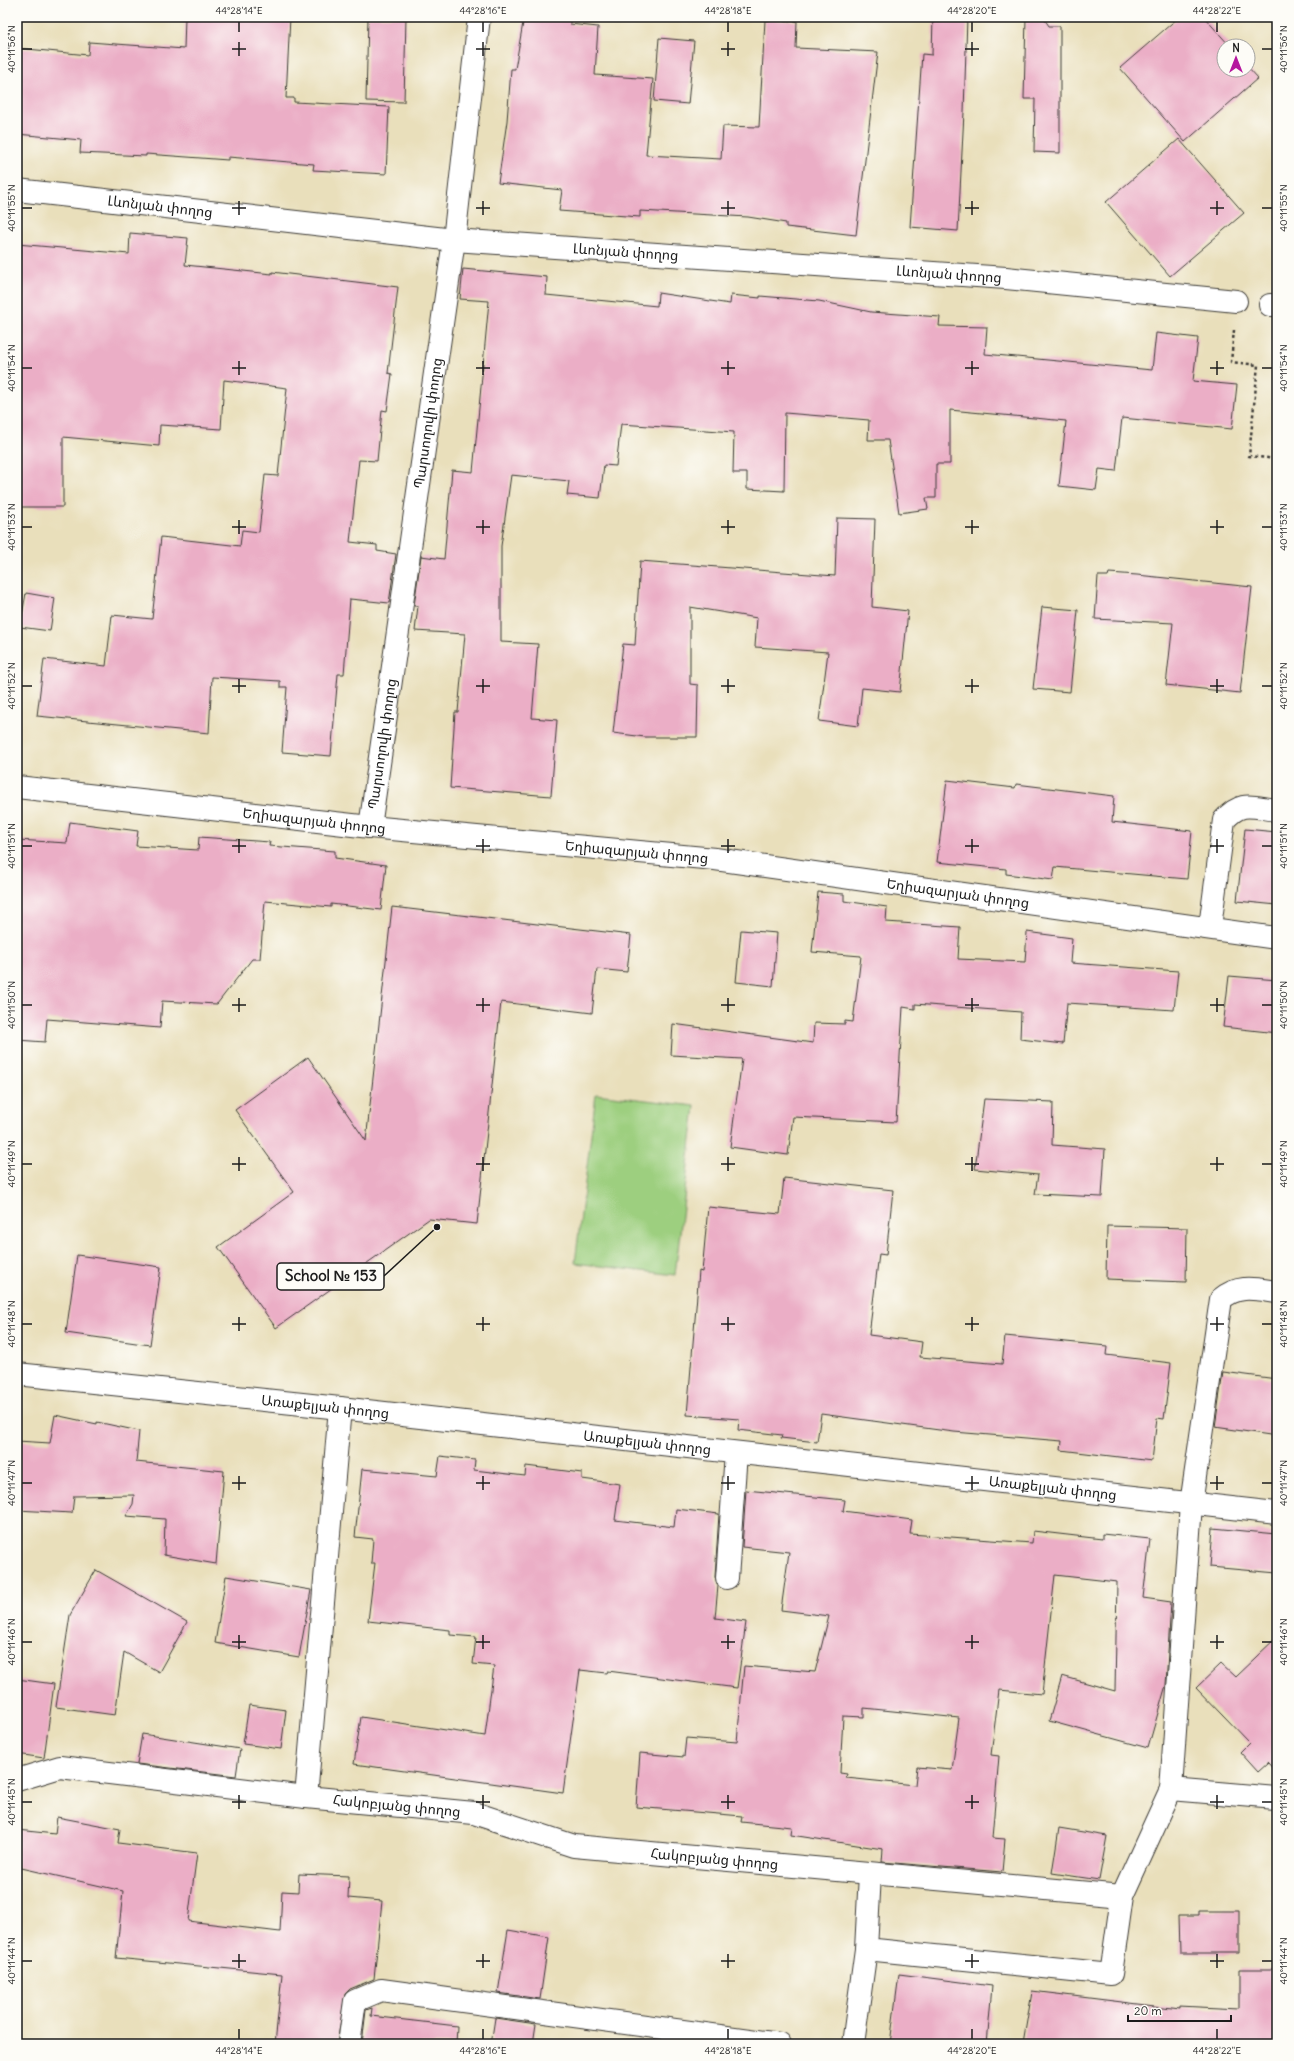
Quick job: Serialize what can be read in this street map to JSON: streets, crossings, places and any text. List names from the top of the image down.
{
  "streets": {
    "street": [
      "Լևոնյան փողոց",
      "Պարսողովի փողոց",
      "Եղիազարյան փողոց",
      "Առաքելյան փողոց",
      "Հակոբյանց փողոց"
    ]
  },
  "crossings": [
    ["Լևոնյան փողոց", "Պարսողովի փողոց"],
    ["Պարսողովի փողոց", "Եղիազարյան փողոց"]
  ],
  "places": ["School № 153"],
  "scale_bar": "20 m",
  "north": "top",
  "coordinates": [
    "44°28'14\"E",
    "44°28'16\"E",
    "44°28'18\"E",
    "44°28'20\"E",
    "44°28'22\"E",
    "40°11'56\"N",
    "40°11'55\"N",
    "40°11'54\"N",
    "40°11'53\"N",
    "40°11'52\"N",
    "40°11'51\"N",
    "40°11'50\"N",
    "40°11'49\"N",
    "40°11'48\"N",
    "40°11'47\"N",
    "40°11'46\"N",
    "40°11'45\"N",
    "40°11'44\"N"
  ]
}
